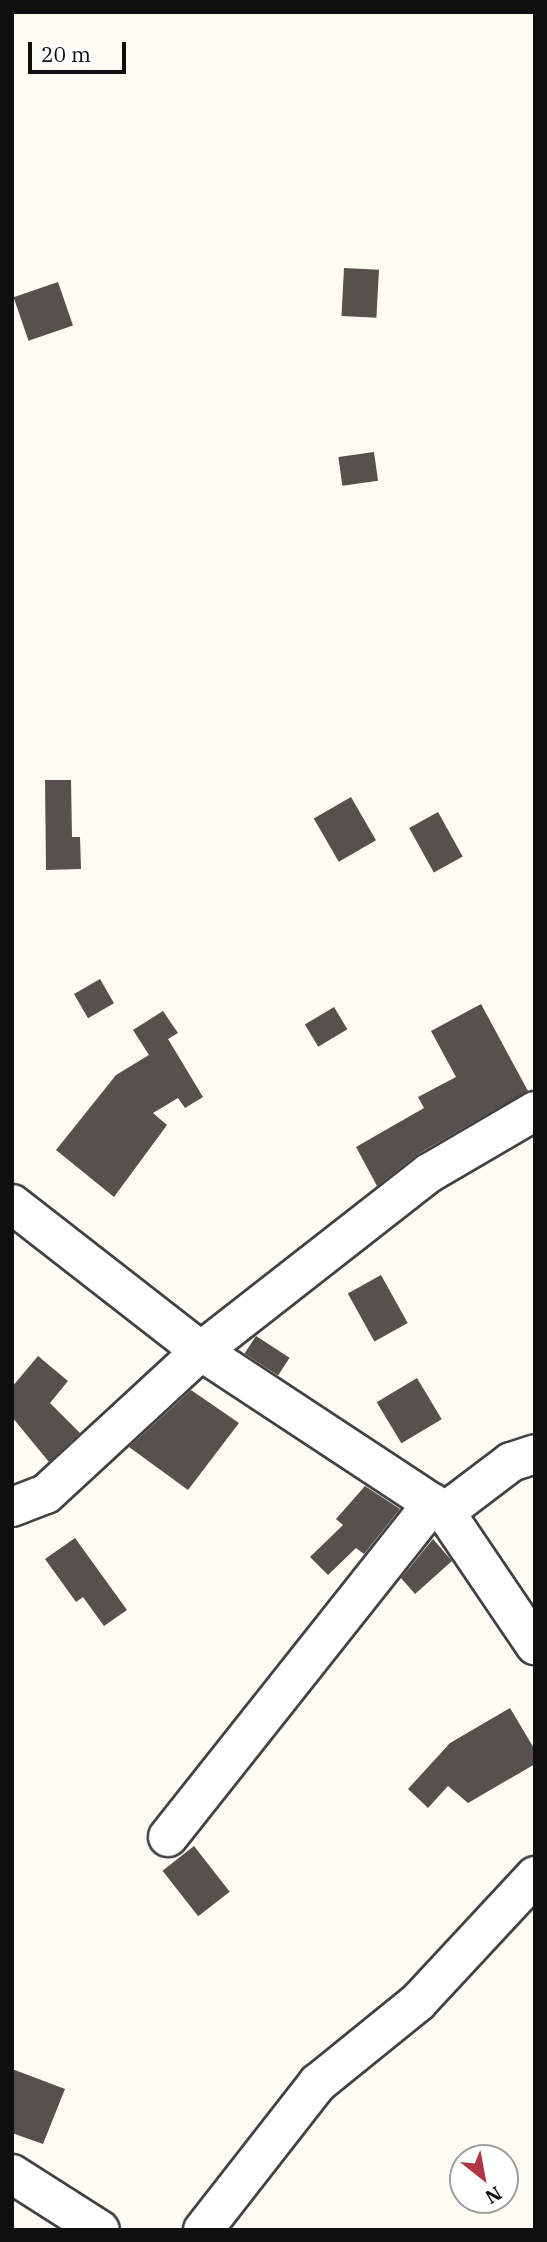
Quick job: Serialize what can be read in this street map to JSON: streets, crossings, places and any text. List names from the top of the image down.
{
  "scale_bar": "20 m",
  "north": "bottom right"
}
